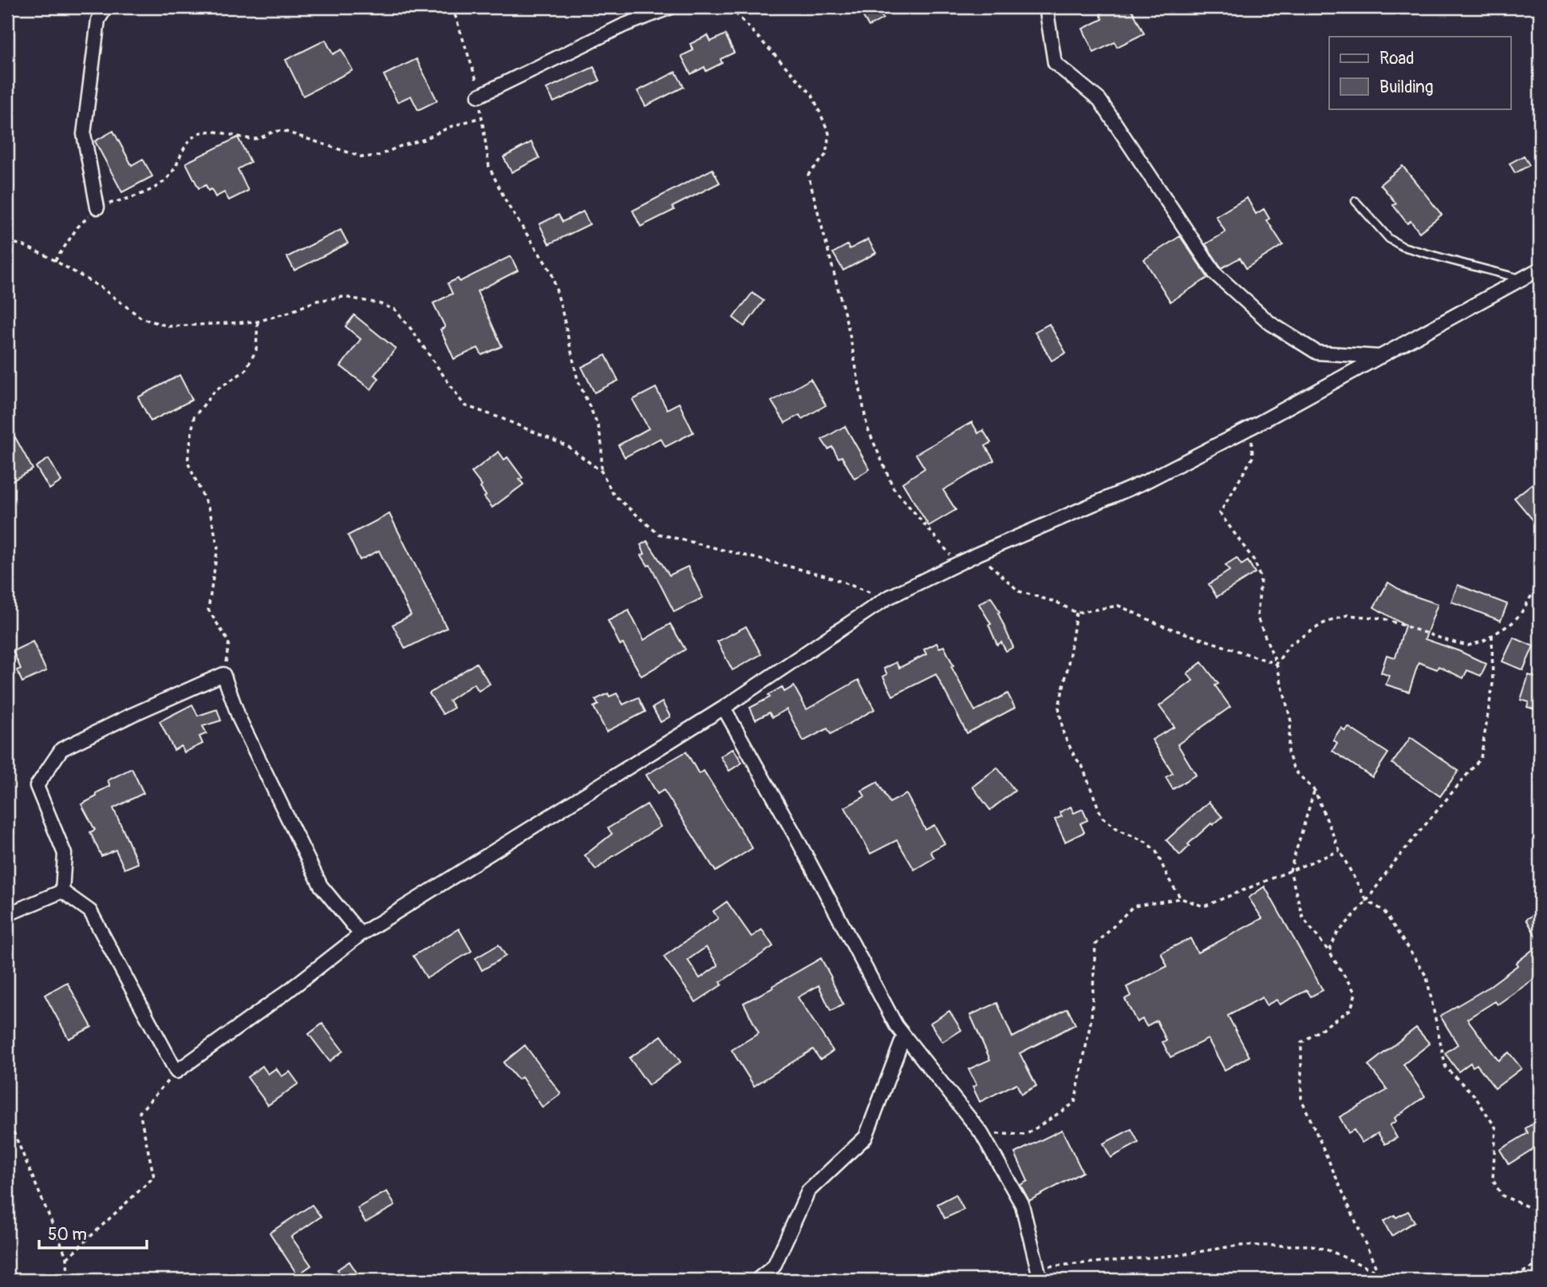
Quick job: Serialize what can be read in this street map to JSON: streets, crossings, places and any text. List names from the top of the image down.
{
  "legend": ["Road", "Building"],
  "scale_bar": "50 m"
}
